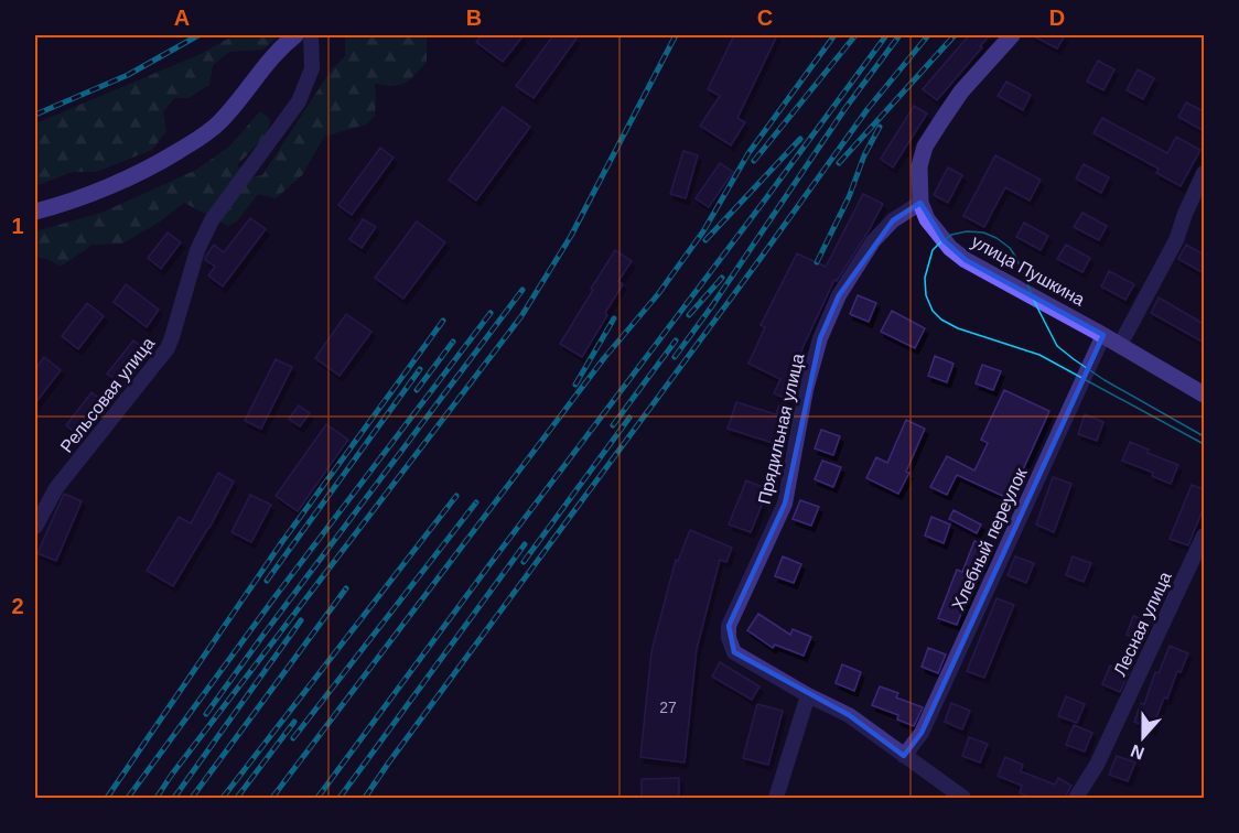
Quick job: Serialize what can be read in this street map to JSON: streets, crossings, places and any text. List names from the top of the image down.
{
  "streets": {
    "street": [
      "улица Пушкина",
      "Рельсовая улица",
      "Прядильная улица",
      "Хлебный переулок",
      "Лесная улица"
    ]
  },
  "crossings": [
    ["улица Пушкина", "Прядильная улица"],
    ["улица Пушкина", "Хлебный переулок"],
    ["Прядильная улица", "Хлебный переулок"]
  ],
  "house_numbers": ["27"],
  "north": "bottom",
  "grid": {
    "columns": [
      "A",
      "B",
      "C",
      "D"
    ],
    "rows": ["1", "2"]
  }
}
